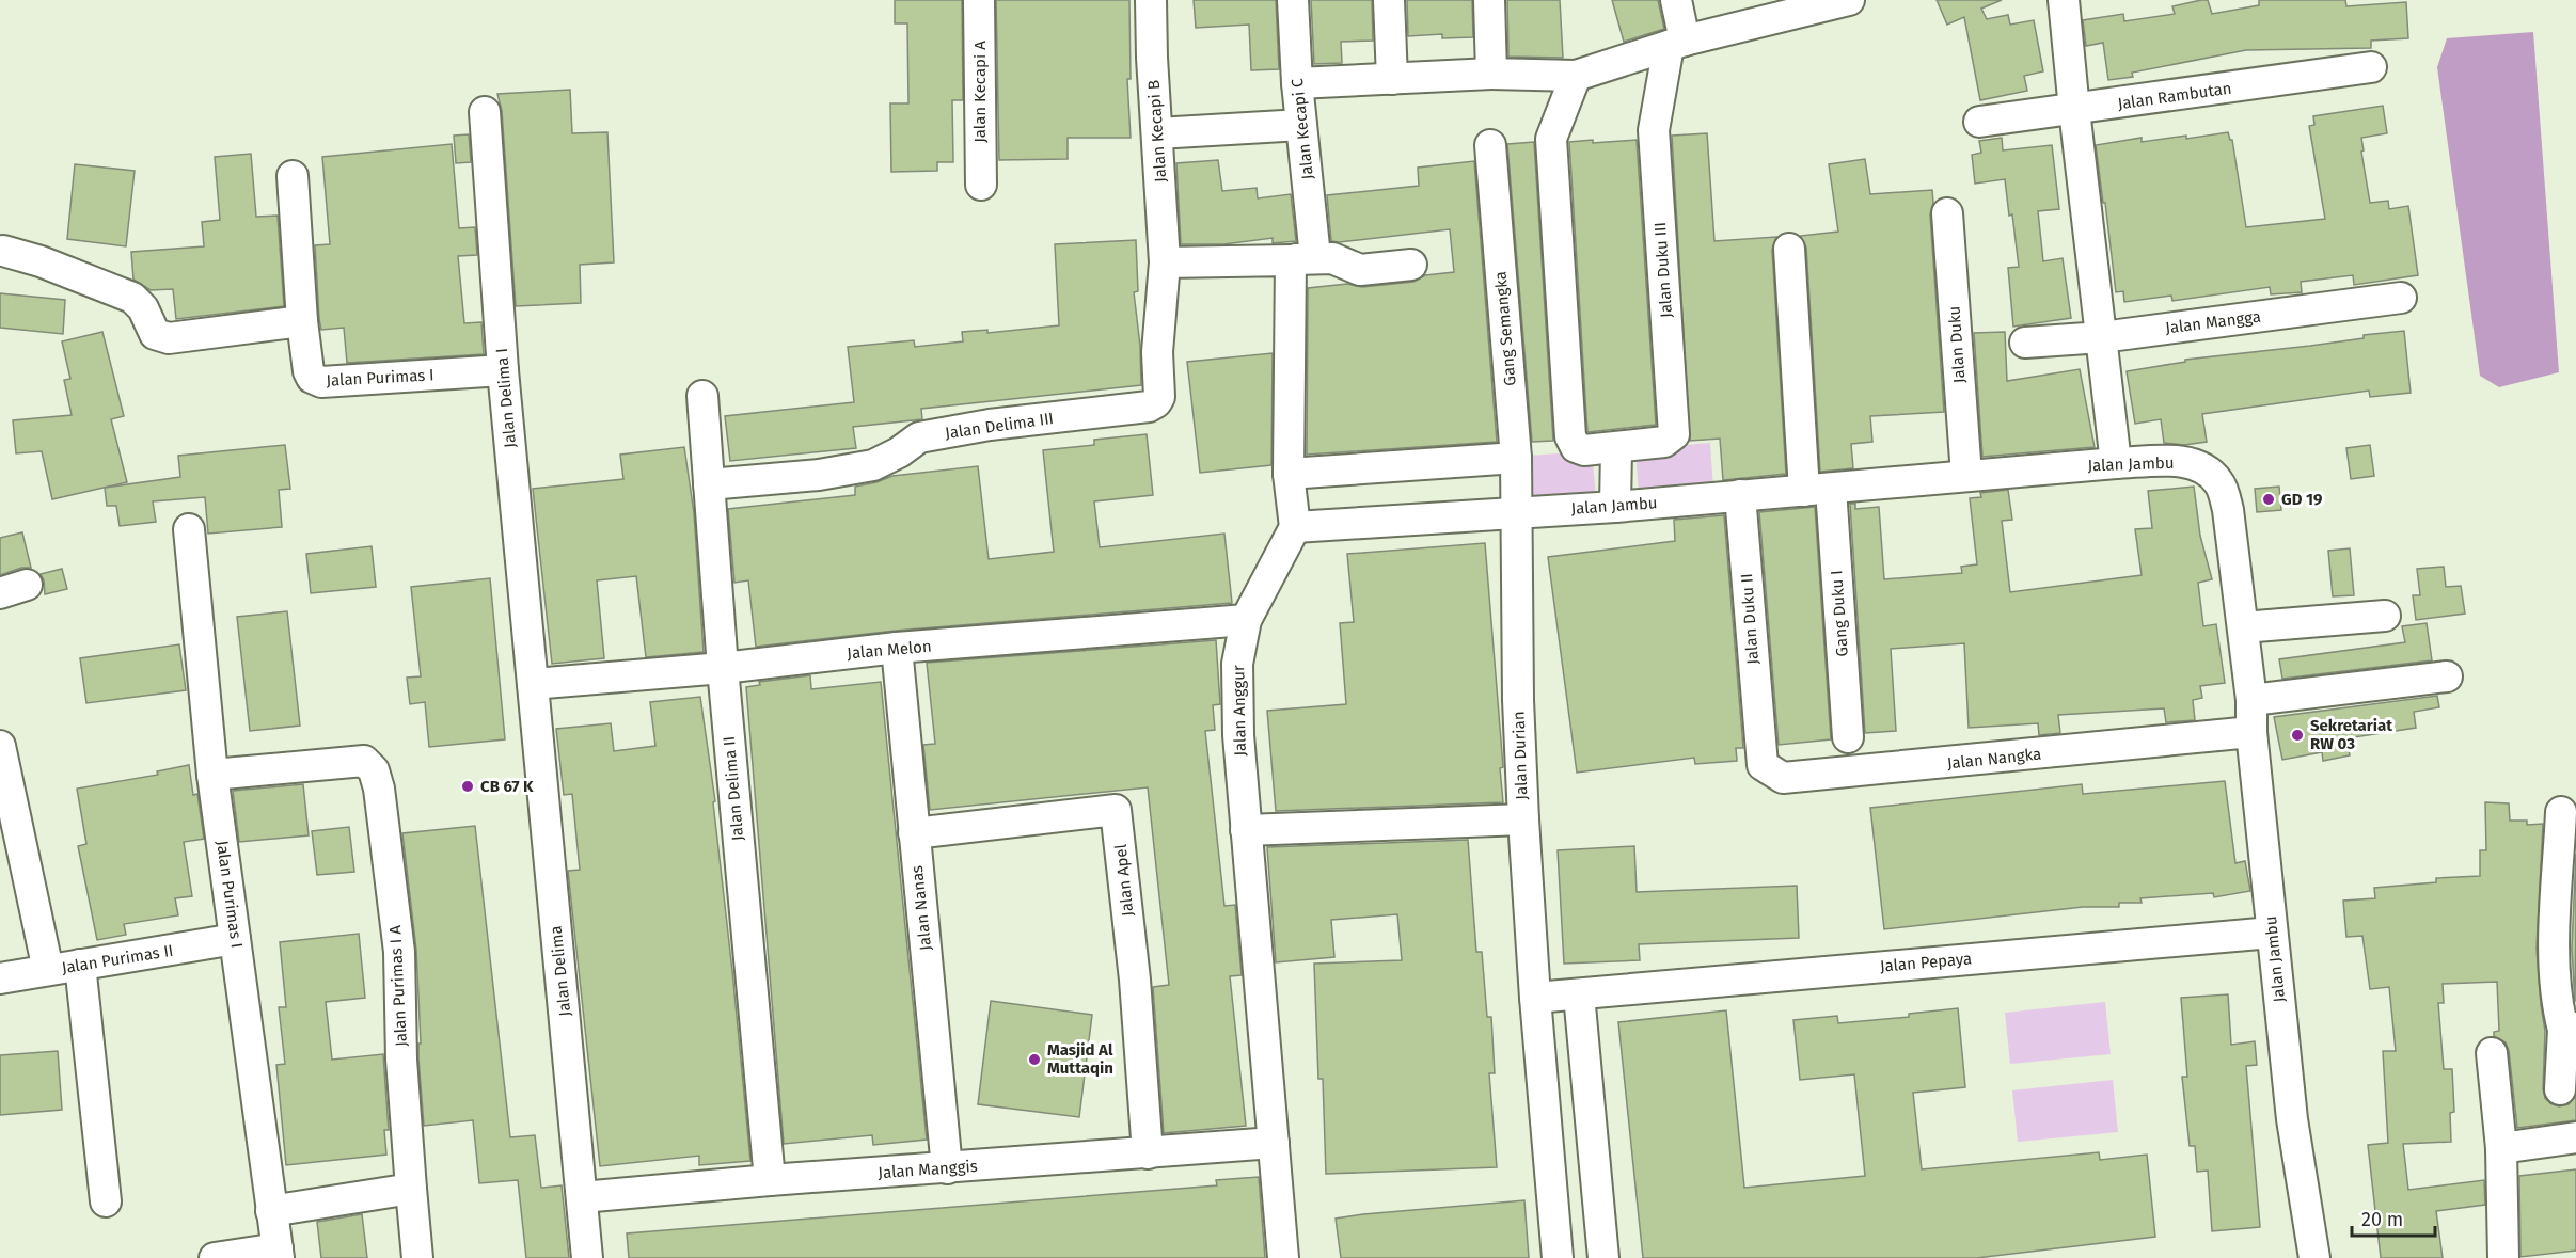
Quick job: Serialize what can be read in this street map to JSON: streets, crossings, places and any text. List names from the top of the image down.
{
  "streets": {
    "street": [
      "Jalan Kecapi A",
      "Jalan Rambutan",
      "Jalan Kecapi C",
      "Jalan Kecapi B",
      "Jalan Duku III",
      "Jalan Mangga",
      "Gang Semangka",
      "Jalan Duku",
      "Jalan Purimas I",
      "Jalan Delima I",
      "Jalan Delima III",
      "Jalan Jambu",
      "Gang Duku I",
      "Jalan Duku II",
      "Jalan Melon",
      "Jalan Anggur",
      "Jalan Durian",
      "Jalan Nangka",
      "Jalan Delima II",
      "Jalan Apel",
      "Jalan Nanas",
      "Jalan Purimas II",
      "Jalan Pepaya",
      "Jalan Delima",
      "Jalan Purimas I A",
      "Jalan Manggis"
    ]
  },
  "crossings": [
    ["Jalan Kecapi B", "Jalan Delima III"],
    ["Gang Semangka", "Jalan Jambu"],
    ["Gang Semangka", "Jalan Durian"],
    ["Jalan Duku", "Jalan Jambu"],
    ["Jalan Purimas I", "Jalan Delima I"],
    ["Jalan Purimas I", "Jalan Purimas II"],
    ["Jalan Purimas I", "Jalan Purimas I A"],
    ["Jalan Delima I", "Jalan Melon"],
    ["Jalan Delima I", "Jalan Delima"],
    ["Jalan Delima III", "Jalan Delima II"],
    ["Jalan Jambu", "Gang Duku I"],
    ["Jalan Jambu", "Jalan Duku II"],
    ["Jalan Jambu", "Jalan Anggur"],
    ["Jalan Jambu", "Jalan Durian"],
    ["Jalan Jambu", "Jalan Nangka"],
    ["Jalan Jambu", "Jalan Pepaya"],
    ["Jalan Duku II", "Jalan Nangka"],
    ["Jalan Melon", "Jalan Anggur"],
    ["Jalan Melon", "Jalan Delima II"],
    ["Jalan Melon", "Jalan Nanas"],
    ["Jalan Melon", "Jalan Delima"],
    ["Jalan Anggur", "Jalan Manggis"],
    ["Jalan Delima II", "Jalan Manggis"],
    ["Jalan Apel", "Jalan Nanas"],
    ["Jalan Apel", "Jalan Manggis"],
    ["Jalan Nanas", "Jalan Manggis"],
    ["Jalan Delima", "Jalan Manggis"]
  ],
  "places": [
    "GD 19",
    "Sekretariat RW 03",
    "CB 67 K",
    "Masjid Al Muttaqin"
  ],
  "scale_bar": "20 m"
}
